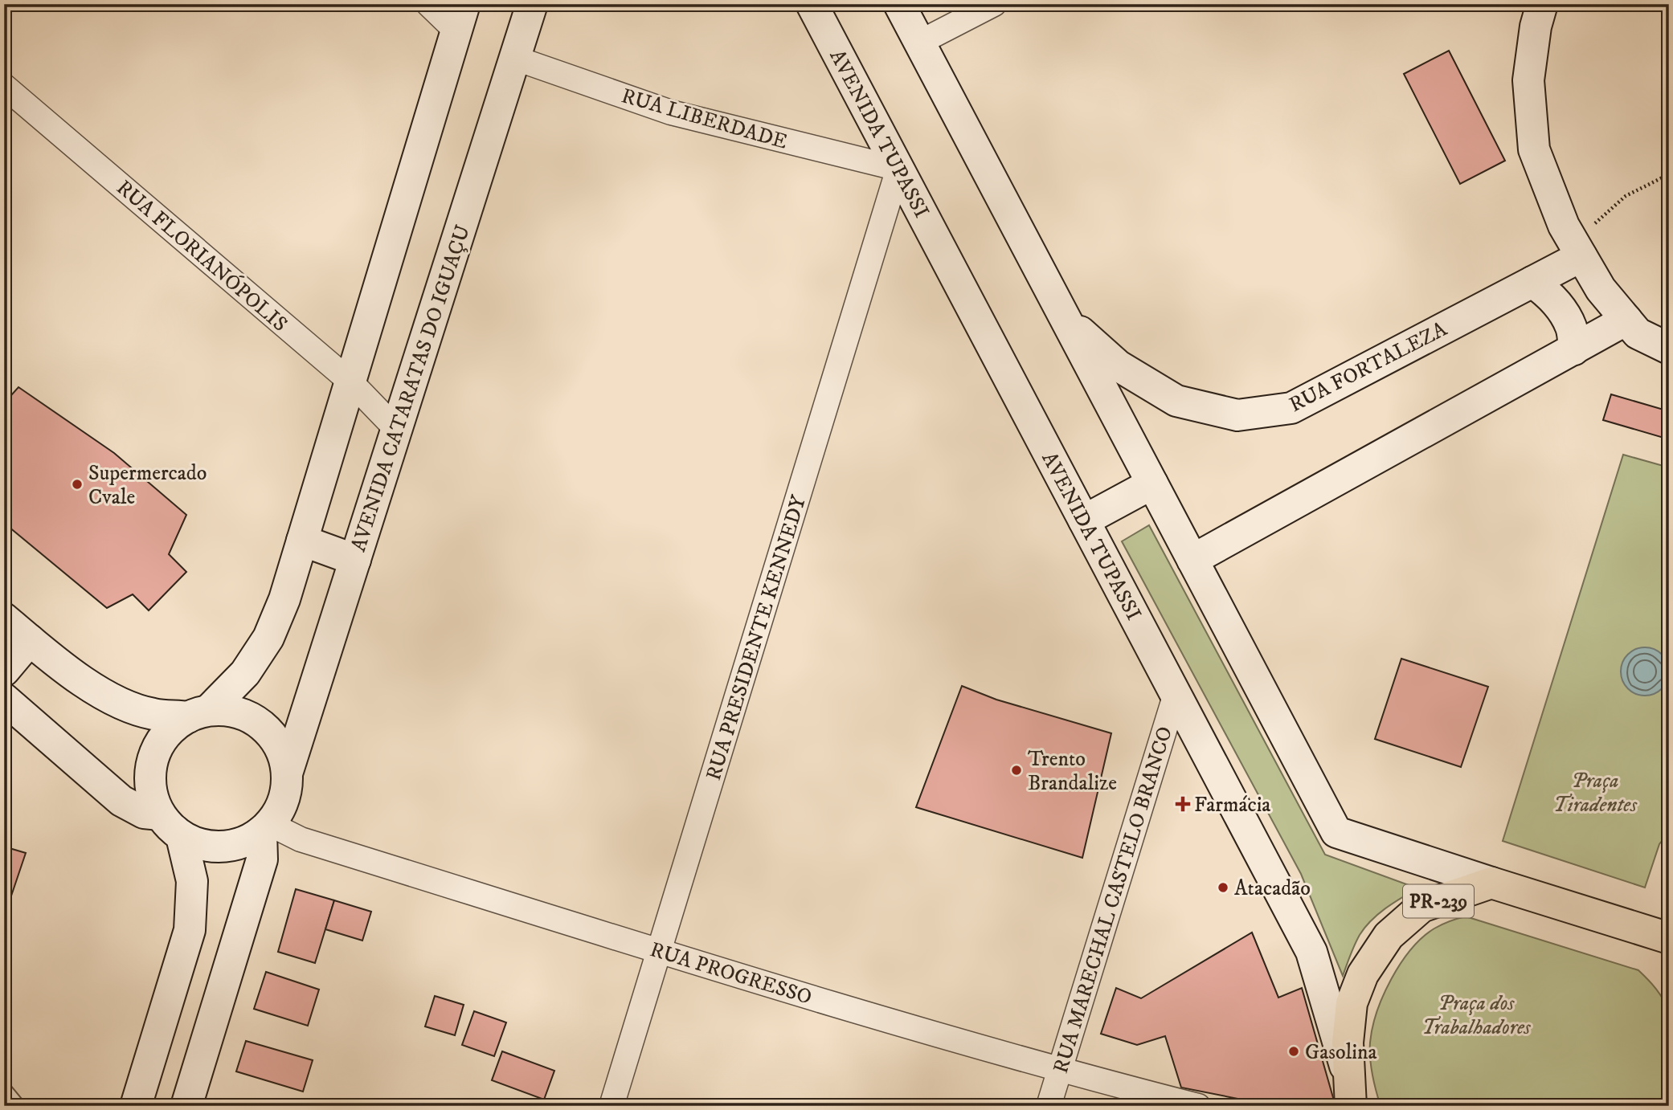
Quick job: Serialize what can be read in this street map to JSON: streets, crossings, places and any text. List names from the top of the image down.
{
  "streets": {
    "main road": ["PR-239"],
    "street": [
      "RUA LIBERDADE",
      "AVENIDA TUPASSI",
      "RUA FLORIANÓPOLIS",
      "RUA FORTALEZA",
      "AVENIDA CATARATAS DO IGUAÇU",
      "RUA PRESIDENTE KENNEDY",
      "RUA MARECHAL CASTELO BRANCO",
      "RUA PROGRESSO"
    ]
  },
  "crossings": [
    ["RUA LIBERDADE", "AVENIDA TUPASSI"],
    ["RUA LIBERDADE", "AVENIDA CATARATAS DO IGUAÇU"],
    ["RUA LIBERDADE", "RUA PRESIDENTE KENNEDY"],
    ["AVENIDA TUPASSI", "RUA PRESIDENTE KENNEDY"],
    ["AVENIDA TUPASSI", "RUA MARECHAL CASTELO BRANCO"],
    ["AVENIDA TUPASSI", "PR-239"],
    ["RUA FLORIANÓPOLIS", "AVENIDA CATARATAS DO IGUAÇU"],
    ["AVENIDA CATARATAS DO IGUAÇU", "RUA PROGRESSO"],
    ["RUA PRESIDENTE KENNEDY", "RUA PROGRESSO"],
    ["RUA MARECHAL CASTELO BRANCO", "RUA PROGRESSO"]
  ],
  "parks": ["Praça Tiradentes", "Praça dos Trabalhadores"],
  "places": {
    "other": [
      "Supermercado Cvale",
      "Trento Brandalize",
      "Atacadão",
      "Gasolina"
    ],
    "health": ["Farmácia"]
  }
}
